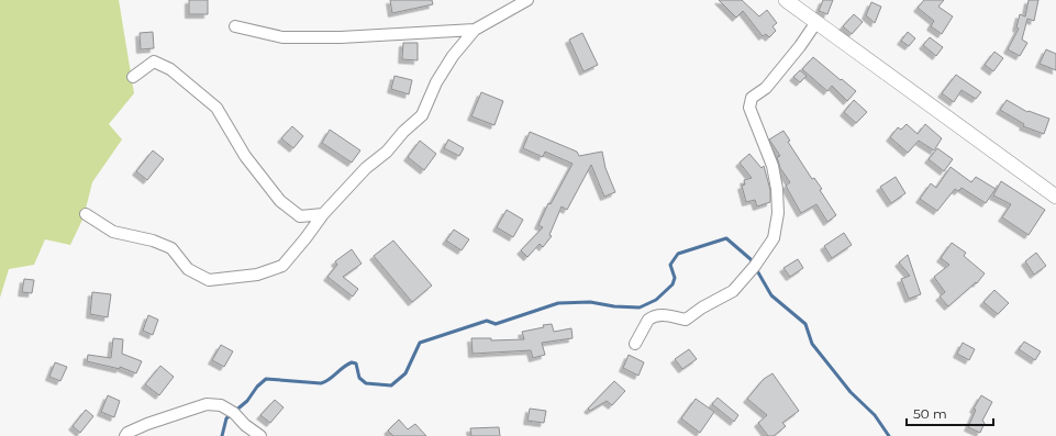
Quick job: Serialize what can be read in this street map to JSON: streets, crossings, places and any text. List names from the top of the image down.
{
  "scale_bar": "50 m"
}
